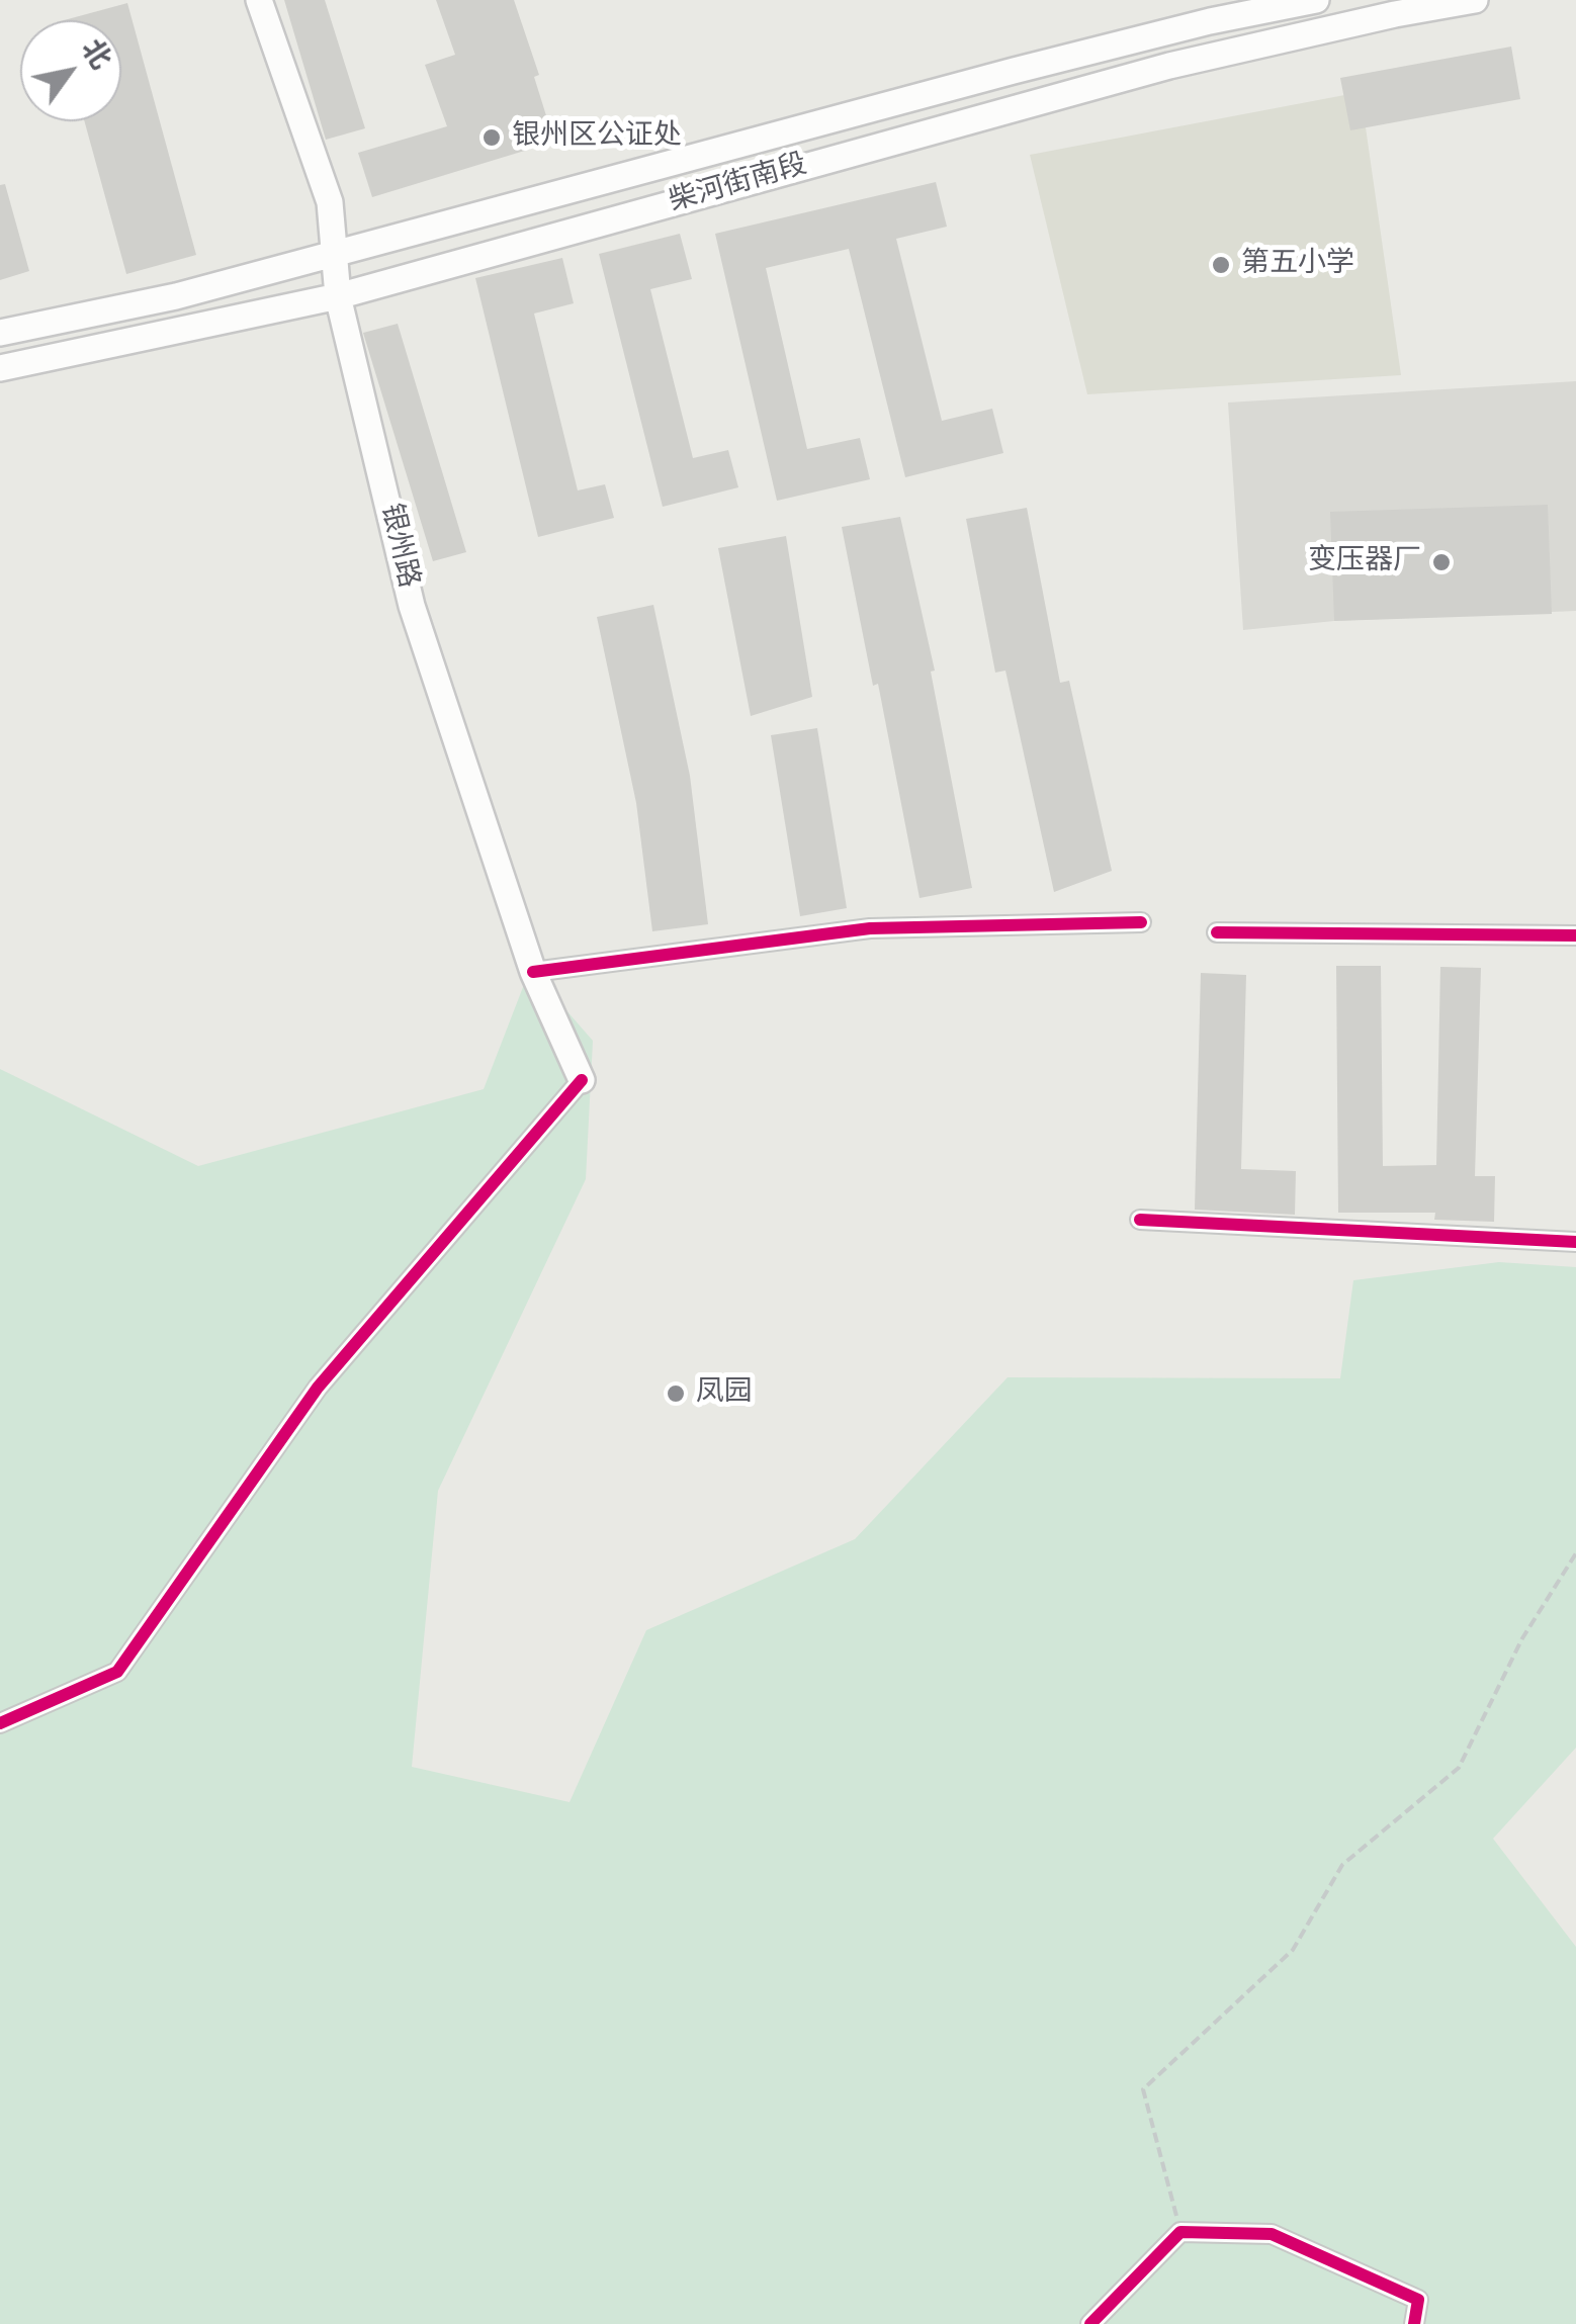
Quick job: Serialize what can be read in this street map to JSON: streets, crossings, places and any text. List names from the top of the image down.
{
  "streets": {
    "main road": ["柴河街南段", "银州路"]
  },
  "crossings": [
    ["柴河街南段", "银州路"]
  ],
  "places": [
    "银州区公证处",
    "第五小学",
    "变压器厂",
    "凤园"
  ],
  "north": "top right"
}
